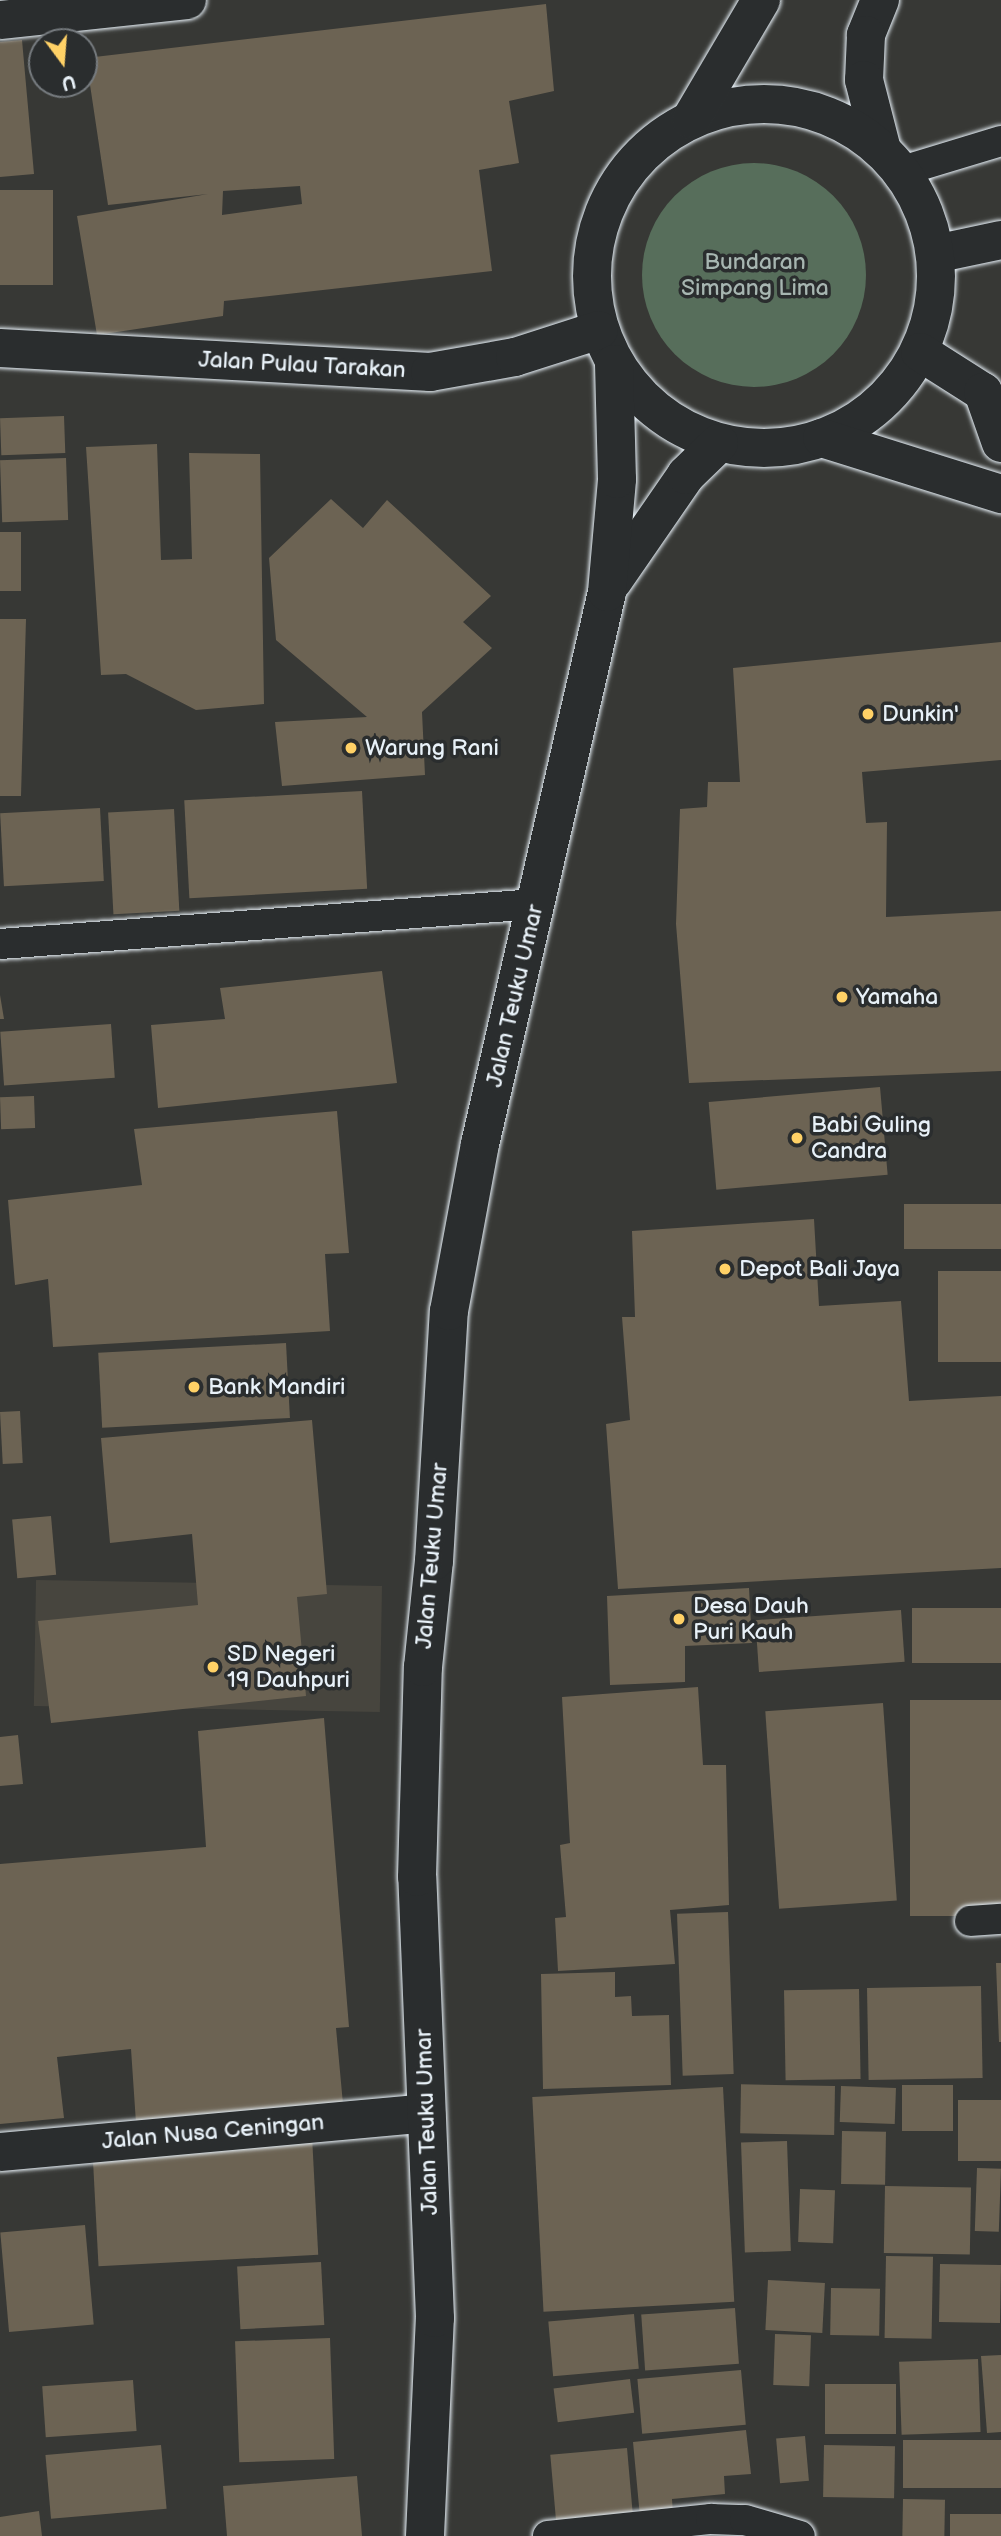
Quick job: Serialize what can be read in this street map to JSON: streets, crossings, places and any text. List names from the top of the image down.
{
  "streets": {
    "main road": ["Jalan Pulau Tarakan", "Jalan Teuku Umar", "Jalan Nusa Ceningan"]
  },
  "crossings": [
    ["Jalan Pulau Tarakan", "Jalan Teuku Umar"],
    ["Jalan Teuku Umar", "Jalan Nusa Ceningan"]
  ],
  "parks": ["Bundaran Simpang Lima"],
  "places": [
    "Dunkin'",
    "Warung Rani",
    "Yamaha",
    "Babi Guling Candra",
    "Depot Bali Jaya",
    "Bank Mandiri",
    "Desa Dauh Puri Kauh",
    "SD Negeri 19 Dauhpuri"
  ],
  "north": "bottom"
}
